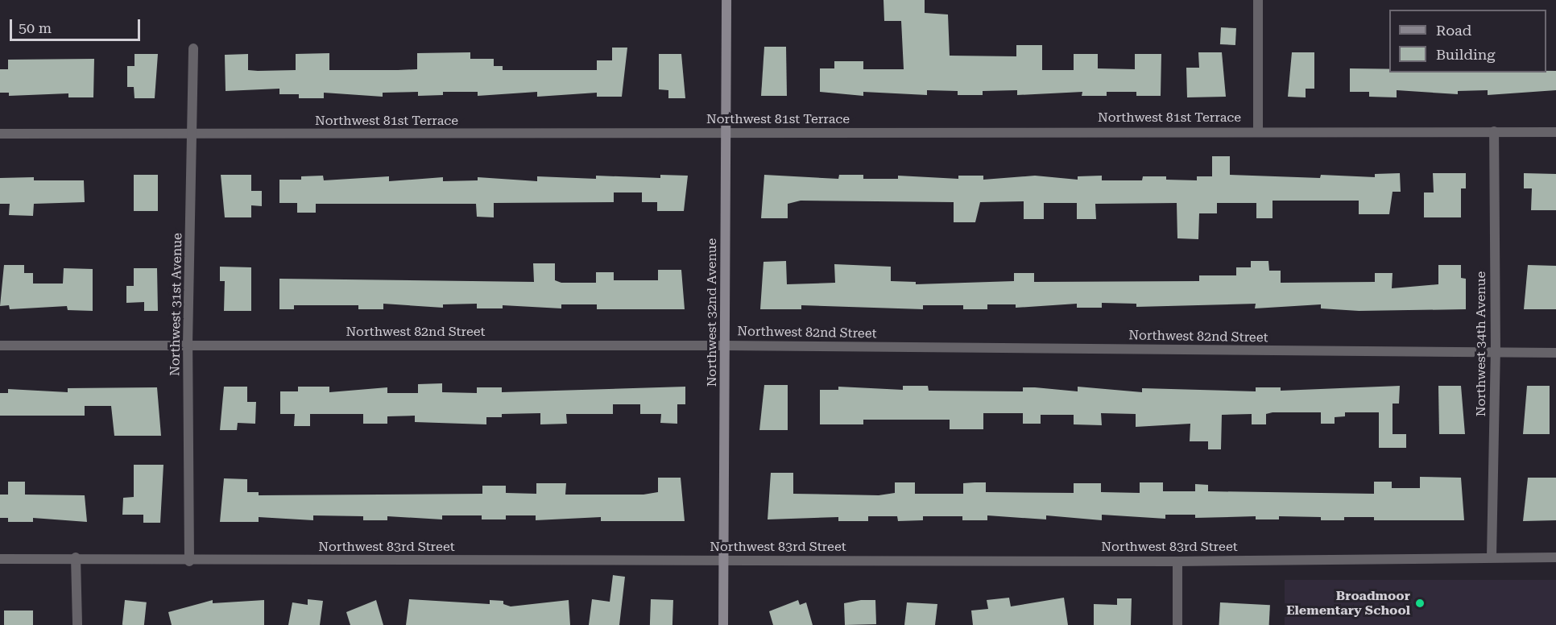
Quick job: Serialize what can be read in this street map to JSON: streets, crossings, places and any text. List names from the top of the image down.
{
  "streets": {
    "main road": ["Northwest 32nd Avenue"],
    "street": [
      "Northwest 81st Terrace",
      "Northwest 31st Avenue",
      "Northwest 82nd Street",
      "Northwest 34th Avenue",
      "Northwest 83rd Street"
    ]
  },
  "crossings": [
    ["Northwest 81st Terrace", "Northwest 31st Avenue"],
    ["Northwest 81st Terrace", "Northwest 32nd Avenue"],
    ["Northwest 81st Terrace", "Northwest 34th Avenue"],
    ["Northwest 31st Avenue", "Northwest 82nd Street"],
    ["Northwest 31st Avenue", "Northwest 83rd Street"],
    ["Northwest 32nd Avenue", "Northwest 82nd Street"],
    ["Northwest 32nd Avenue", "Northwest 83rd Street"],
    ["Northwest 82nd Street", "Northwest 34th Avenue"],
    ["Northwest 34th Avenue", "Northwest 83rd Street"]
  ],
  "places": ["Broadmoor Elementary School"],
  "legend": ["Road", "Building"],
  "scale_bar": "50 m"
}
